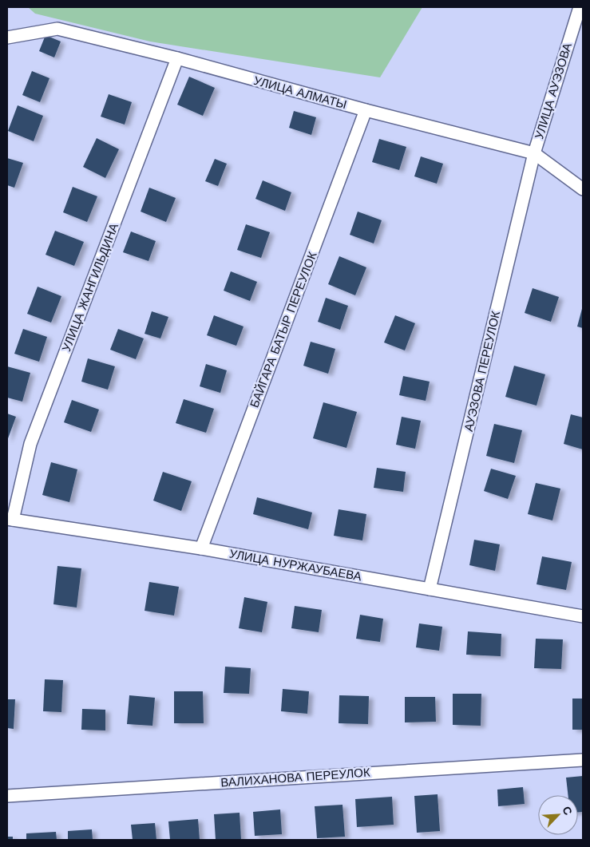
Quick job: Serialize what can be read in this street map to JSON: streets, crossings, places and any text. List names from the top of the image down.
{
  "streets": {
    "street": [
      "УЛИЦА АУЭЗОВА",
      "УЛИЦА АЛМАТЫ",
      "УЛИЦА ЖАНГИЛЬДИНА",
      "БАЙГАРА БАТЫР ПЕРЕУЛОК",
      "АУЭЗОВА ПЕРЕУЛОК",
      "УЛИЦА НУРЖАУБАЕВА",
      "ВАЛИХАНОВА ПЕРЕУЛОК"
    ]
  },
  "crossings": [
    ["УЛИЦА АУЭЗОВА", "УЛИЦА АЛМАТЫ"],
    ["УЛИЦА АУЭЗОВА", "АУЭЗОВА ПЕРЕУЛОК"],
    ["УЛИЦА АЛМАТЫ", "УЛИЦА ЖАНГИЛЬДИНА"],
    ["УЛИЦА АЛМАТЫ", "БАЙГАРА БАТЫР ПЕРЕУЛОК"],
    ["УЛИЦА АЛМАТЫ", "АУЭЗОВА ПЕРЕУЛОК"],
    ["УЛИЦА ЖАНГИЛЬДИНА", "УЛИЦА НУРЖАУБАЕВА"],
    ["БАЙГАРА БАТЫР ПЕРЕУЛОК", "УЛИЦА НУРЖАУБАЕВА"],
    ["АУЭЗОВА ПЕРЕУЛОК", "УЛИЦА НУРЖАУБАЕВА"]
  ],
  "north": "top right"
}
